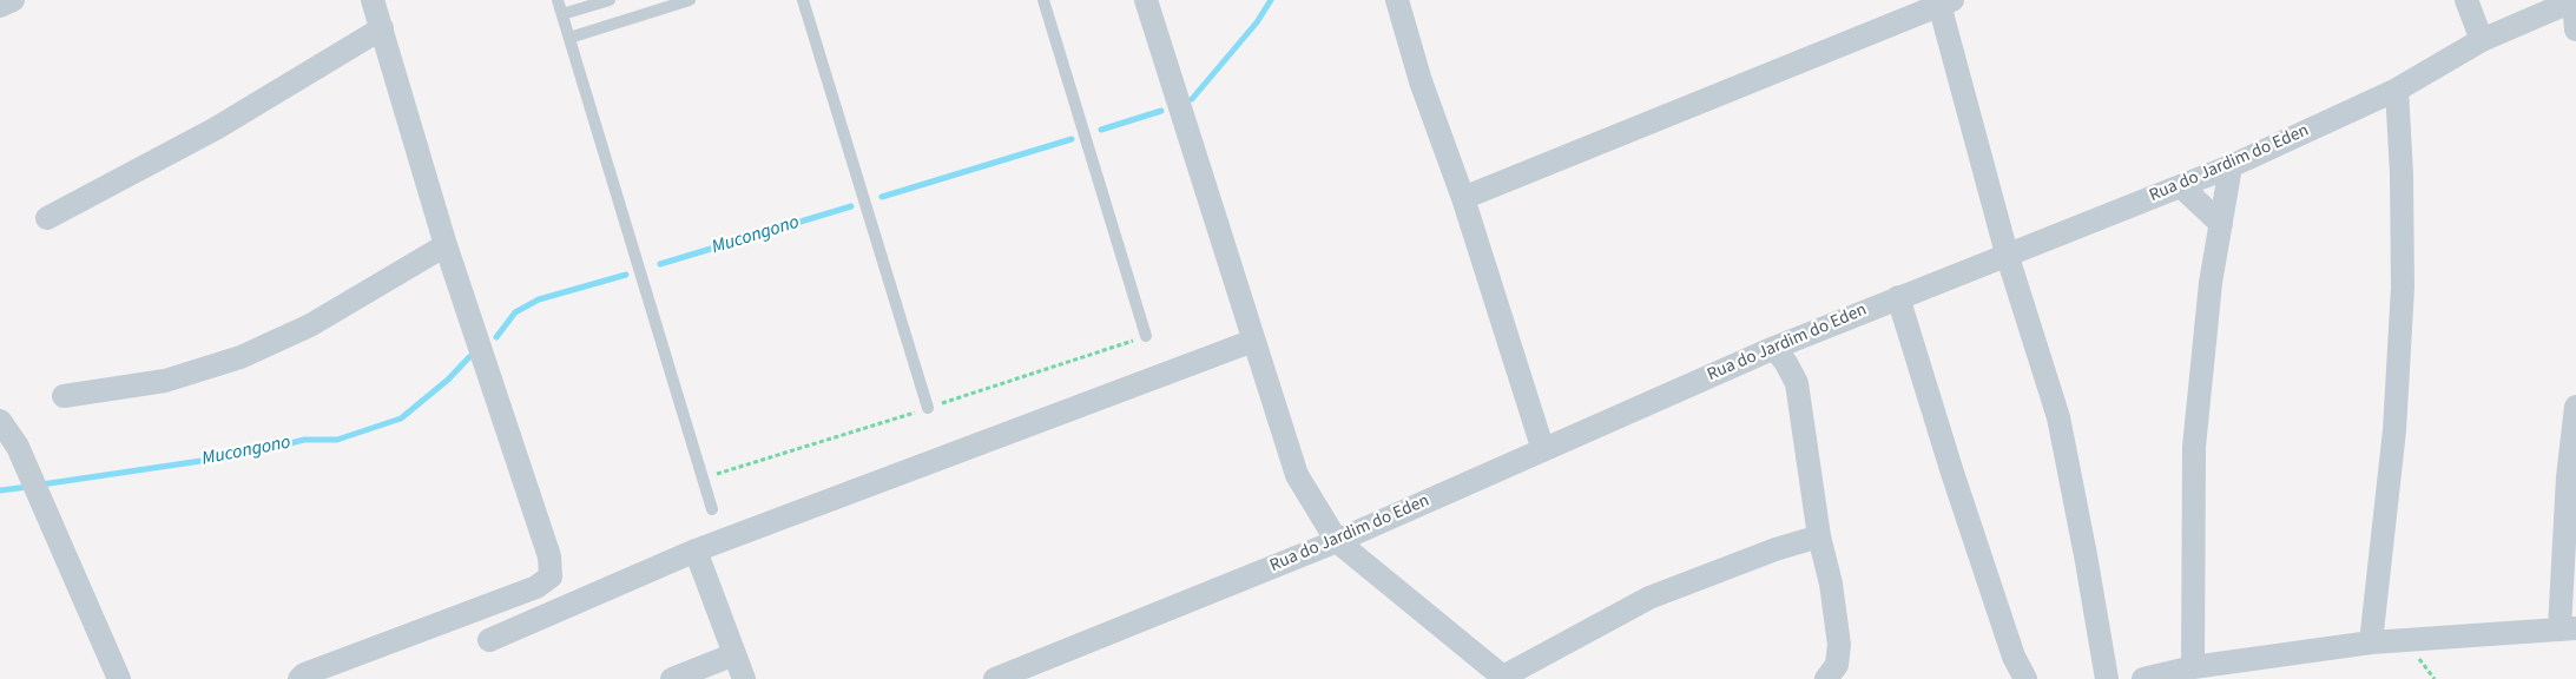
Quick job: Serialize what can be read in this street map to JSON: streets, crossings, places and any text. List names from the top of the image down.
{
  "streets": {
    "street": ["Rua do Jardim do Eden"]
  },
  "water": ["Mucongono"]
}
